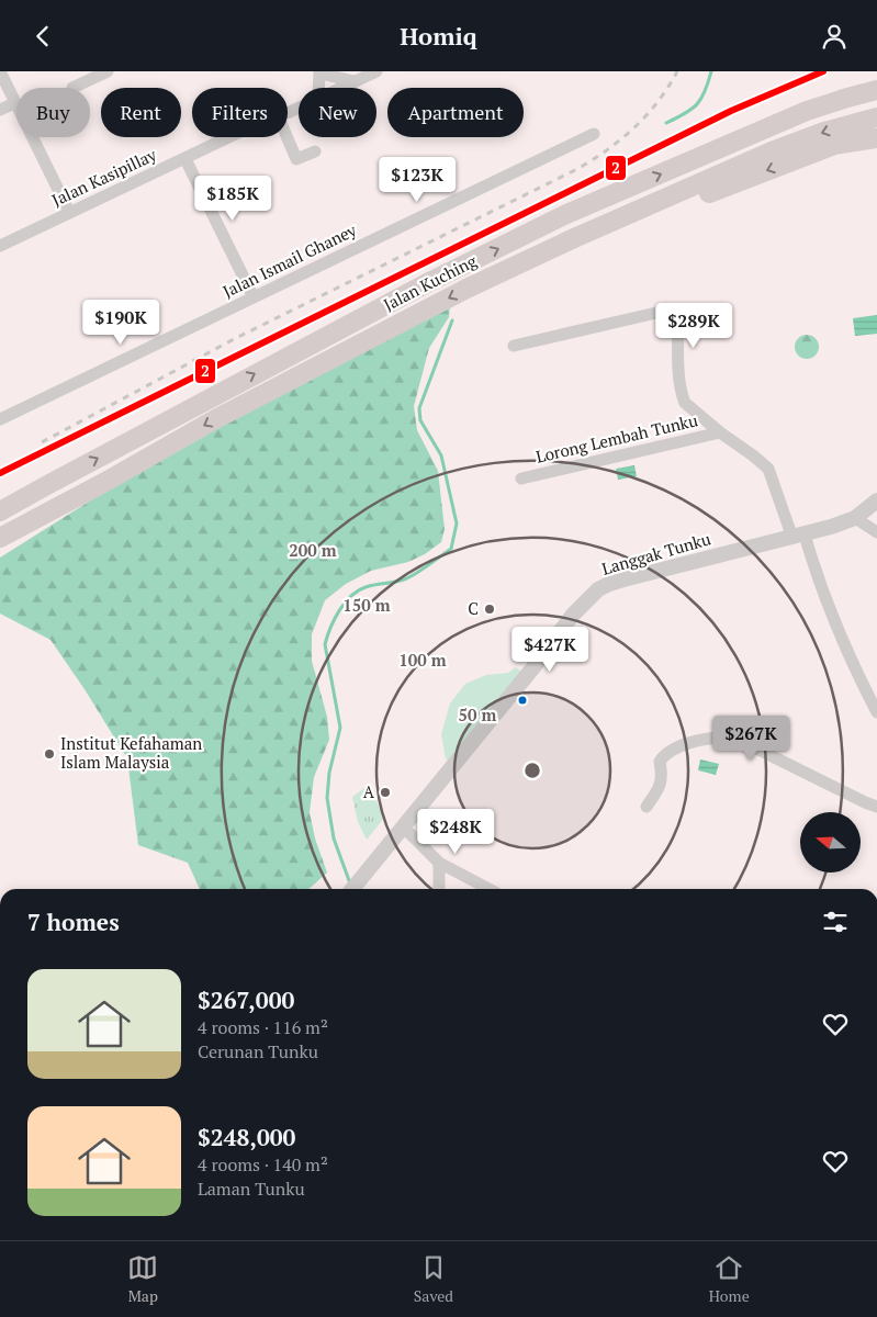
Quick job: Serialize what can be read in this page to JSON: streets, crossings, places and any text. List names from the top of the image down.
{
  "streets": {
    "highway": ["Jalan Kuching"],
    "street": [
      "Jalan Kasipillay",
      "Jalan Ismail Ghaney",
      "Lorong Lembah Tunku",
      "Langgak Tunku"
    ]
  },
  "places": ["C", "Institut Kefahaman Islam Malaysia", "A"],
  "lines": ["transit line 2"],
  "north": "left",
  "page": {
    "header": "Homiq",
    "chip": [
      "Buy",
      "Rent",
      "Filters",
      "New",
      "Apartment"
    ],
    "price": [
      "$123K",
      "$185K",
      "$190K",
      "$289K",
      "$427K",
      "$267K",
      "$248K"
    ],
    "heading": "7 homes",
    "list": [
      {
        "name": "$267,000",
        "note": "4 rooms · 116 m² · Cerunan Tunku"
      },
      {
        "name": "$248,000",
        "note": "4 rooms · 140 m² · Laman Tunku"
      }
    ],
    "tabs": ["Map", "Saved", "Home"]
  },
  "rings": [
    "200 m",
    "150 m",
    "100 m",
    "50 m"
  ]
}
